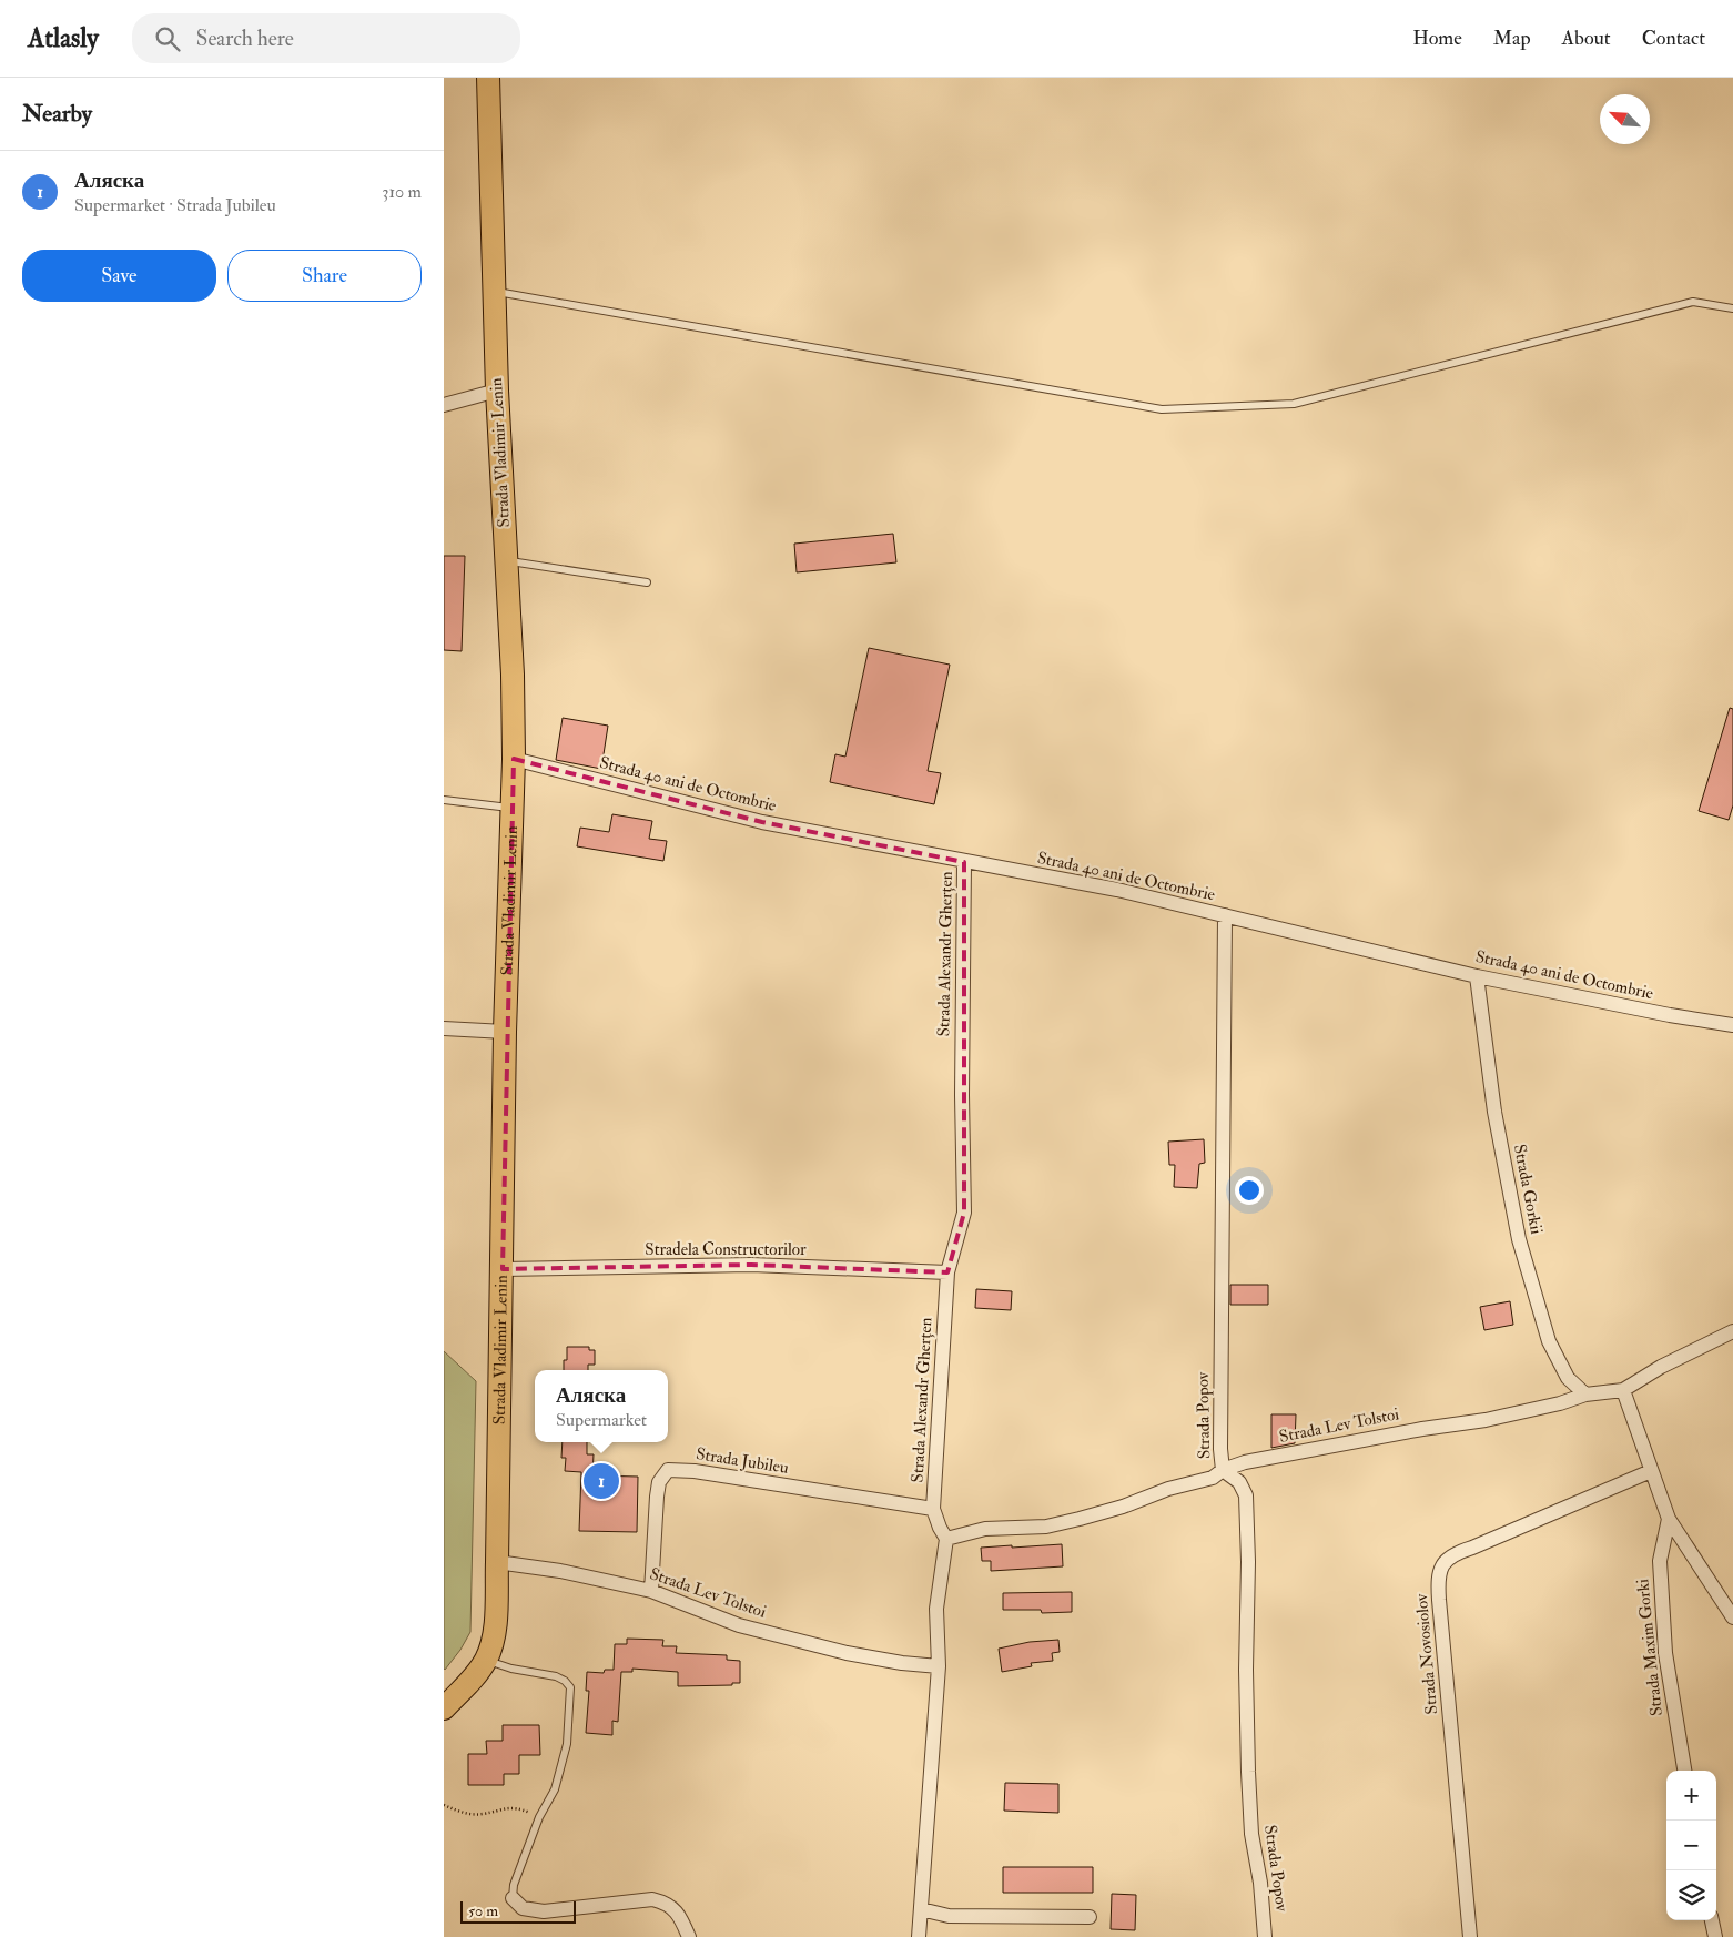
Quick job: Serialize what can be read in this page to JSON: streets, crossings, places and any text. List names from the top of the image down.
{
  "streets": {
    "main road": ["Strada Vladimir Lenin"],
    "street": [
      "Strada 40 ani de Octombrie",
      "Strada Alexandr Gherțen",
      "Strada Gorkii",
      "Stradela Constructorilor",
      "Strada Popov",
      "Strada Lev Tolstoi",
      "Strada Jubileu",
      "Strada Maxim Gorki",
      "Strada Novosiolov"
    ]
  },
  "crossings": [
    ["Strada Vladimir Lenin", "Strada 40 ani de Octombrie"],
    ["Strada Vladimir Lenin", "Stradela Constructorilor"],
    ["Strada Vladimir Lenin", "Strada Lev Tolstoi"],
    ["Strada 40 ani de Octombrie", "Strada Alexandr Gherțen"],
    ["Strada 40 ani de Octombrie", "Strada Gorkii"],
    ["Strada 40 ani de Octombrie", "Strada Popov"],
    ["Strada Alexandr Gherțen", "Stradela Constructorilor"],
    ["Strada Alexandr Gherțen", "Strada Lev Tolstoi"],
    ["Strada Alexandr Gherțen", "Strada Jubileu"],
    ["Strada Gorkii", "Strada Lev Tolstoi"],
    ["Strada Popov", "Strada Lev Tolstoi"],
    ["Strada Lev Tolstoi", "Strada Jubileu"]
  ],
  "scale_bar": "50 m",
  "north": "top left",
  "page": {
    "header": "Atlasly",
    "search": "Search here",
    "nav": [
      "Home",
      "Map",
      "About",
      "Contact"
    ],
    "heading": "Nearby",
    "list": [
      {
        "mark": "1",
        "name": "Аляска",
        "note": "Supermarket · Strada Jubileu",
        "value": "310 m"
      }
    ],
    "buttons": ["Save", "Share"],
    "popup": ["Аляска", "Supermarket"],
    "pins": "1",
    "map_buttons": ["+", "−"],
    "scale": "50 m"
  }
}
